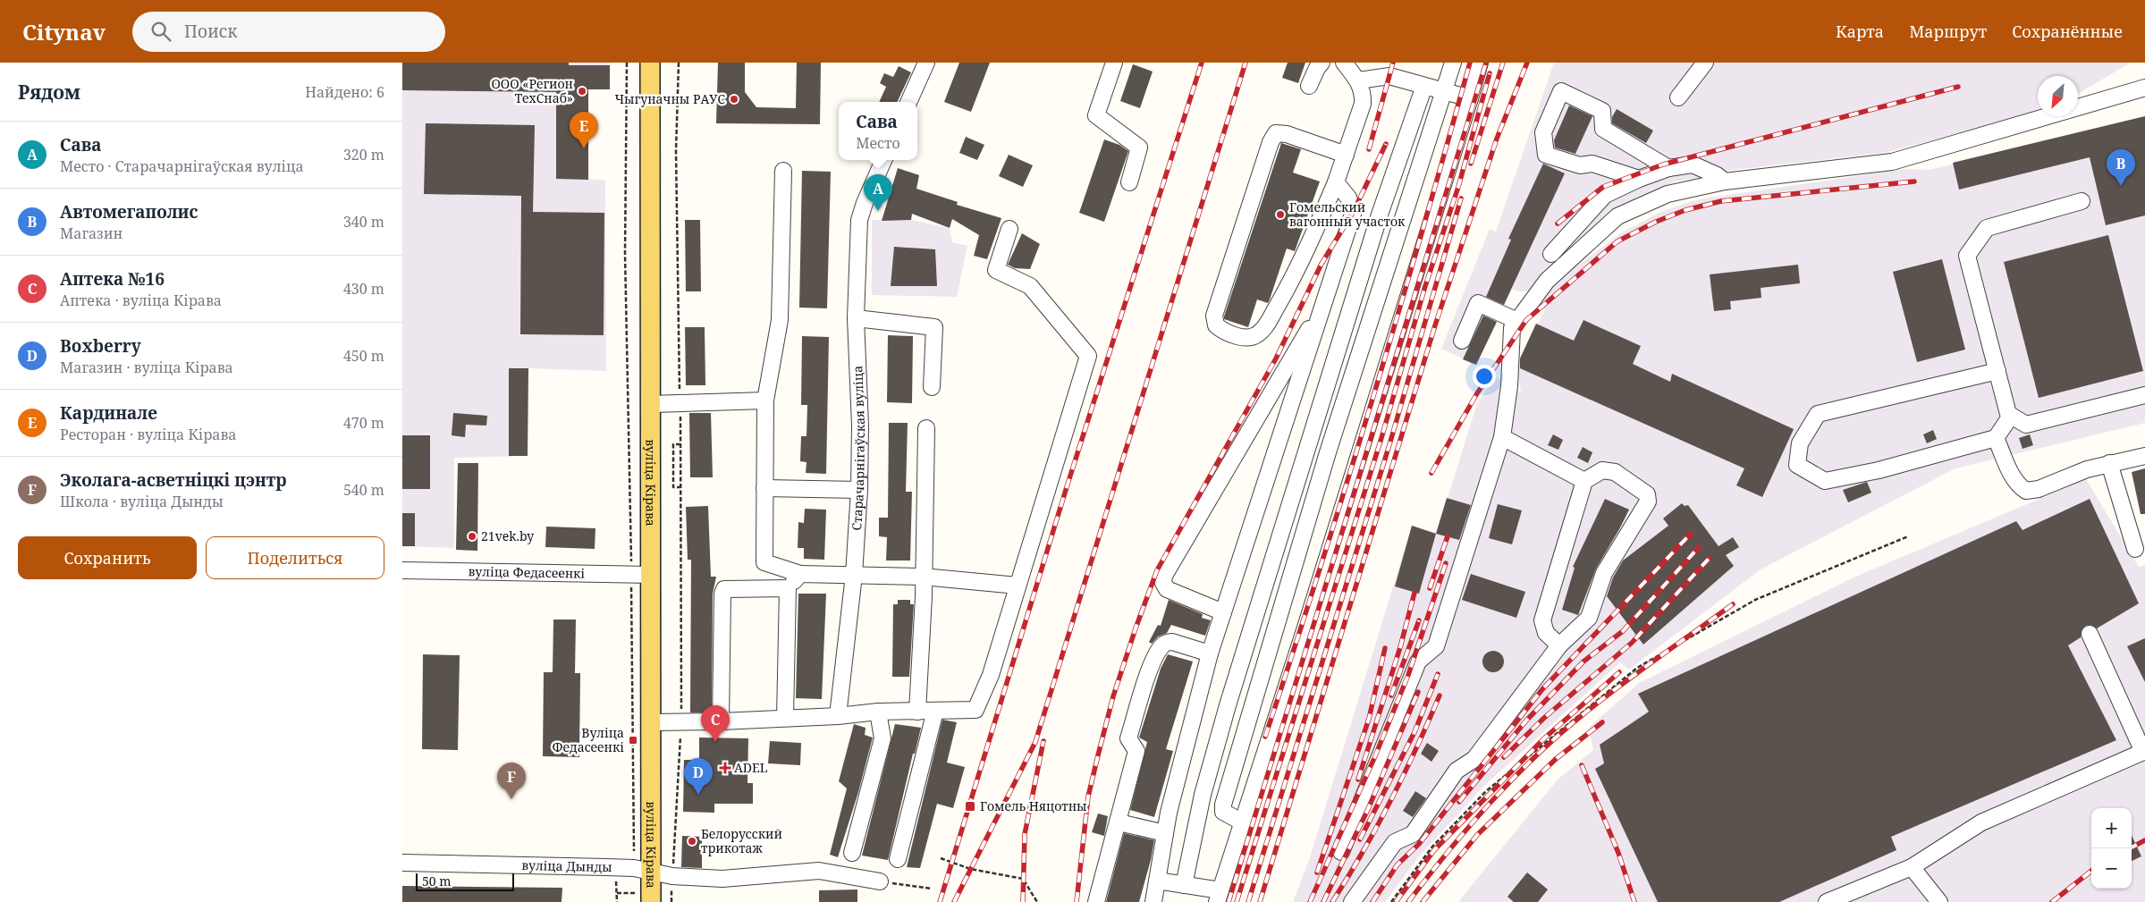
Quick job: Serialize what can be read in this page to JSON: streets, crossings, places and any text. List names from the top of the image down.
{
  "streets": {
    "main road": ["вуліца Кірава"],
    "street": ["Старачарнігаўская вуліца", "вуліца Федасеенкі", "вуліца Дынды"]
  },
  "crossings": [
    ["вуліца Кірава", "вуліца Федасеенкі"],
    ["вуліца Кірава", "вуліца Дынды"]
  ],
  "places": {
    "other": [
      "ООО «Регион ТехСнаб»",
      "Чыгуначны РАУС",
      "Гомельский вагонный участок",
      "21vek.by",
      "Белорусский трикотаж"
    ],
    "transit": ["Вуліца Федасеенкі", "Гомель Няцотны"],
    "health": ["ADEL"]
  },
  "scale_bar": "50 m",
  "north": "bottom left",
  "page": {
    "header": "Citynav",
    "search": "Поиск",
    "nav": ["Карта", "Маршрут", "Сохранённые"],
    "heading": ["Рядом", "Найдено: 6"],
    "popup": ["Сава", "Место"],
    "pins": [
      "E",
      "B",
      "A",
      "C",
      "D",
      "F"
    ],
    "list": [
      {
        "mark": "A",
        "name": "Сава",
        "note": "Место · Старачарнігаўская вуліца",
        "value": "320 m"
      },
      {
        "mark": "B",
        "name": "Автомегаполис",
        "note": "Магазин",
        "value": "340 m"
      },
      {
        "mark": "C",
        "name": "Аптека №16",
        "note": "Аптека · вуліца Кірава",
        "value": "430 m"
      },
      {
        "mark": "D",
        "name": "Boxberry",
        "note": "Магазин · вуліца Кірава",
        "value": "450 m"
      },
      {
        "mark": "E",
        "name": "Кардинале",
        "note": "Ресторан · вуліца Кірава",
        "value": "470 m"
      },
      {
        "mark": "F",
        "name": "Эколага-асветніцкі цэнтр",
        "note": "Школа · вуліца Дынды",
        "value": "540 m"
      }
    ],
    "buttons": ["Сохранить", "Поделиться"],
    "map_buttons": ["+", "−"],
    "scale": "50 m"
  }
}
